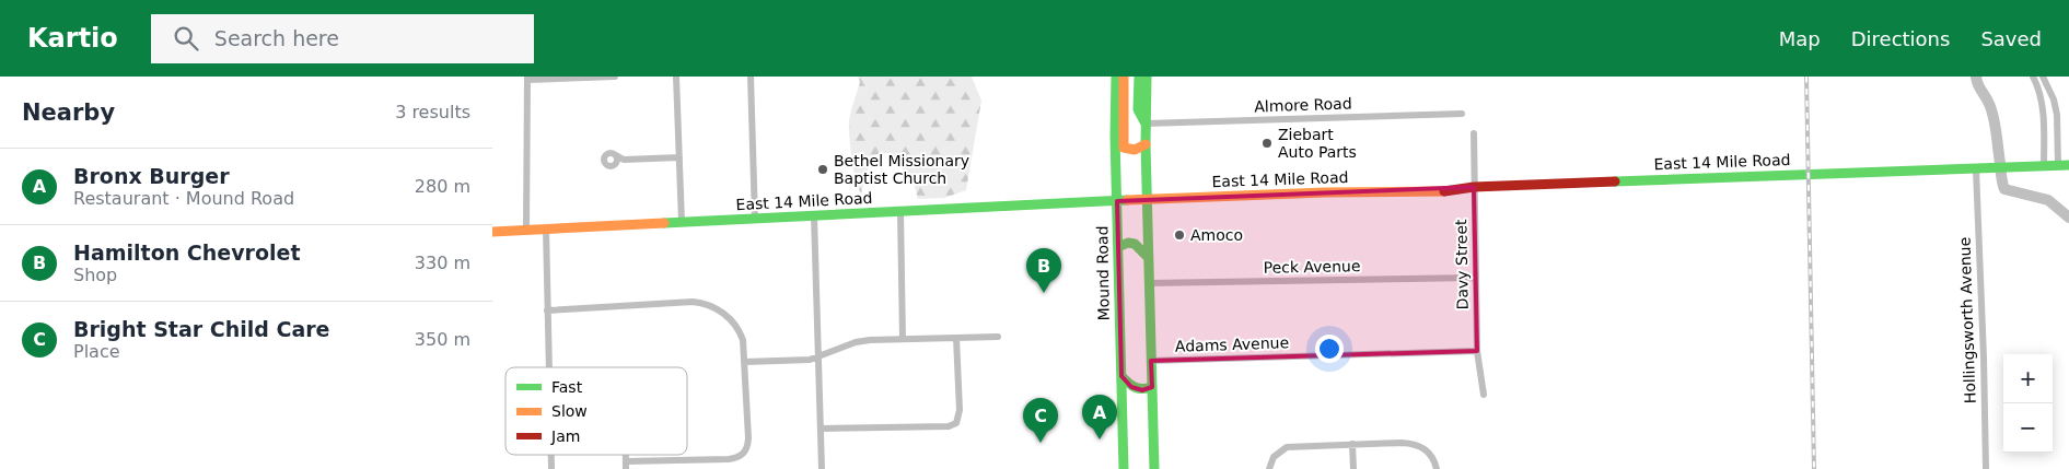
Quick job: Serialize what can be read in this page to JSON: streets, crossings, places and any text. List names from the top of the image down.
{
  "streets": {
    "main road": ["East 14 Mile Road", "Mound Road"],
    "street": [
      "Almore Road",
      "Davy Street",
      "Peck Avenue",
      "Hollingsworth Avenue",
      "Adams Avenue"
    ]
  },
  "crossings": [
    ["East 14 Mile Road", "Davy Street"],
    ["East 14 Mile Road", "Mound Road"],
    ["East 14 Mile Road", "Hollingsworth Avenue"],
    ["Davy Street", "Peck Avenue"],
    ["Davy Street", "Adams Avenue"]
  ],
  "places": ["Ziebart Auto Parts", "Bethel Missionary Baptist Church", "Amoco"],
  "legend": ["Fast", "Slow", "Jam"],
  "page": {
    "header": "Kartio",
    "search": "Search here",
    "nav": ["Map", "Directions", "Saved"],
    "heading": ["Nearby", "3 results"],
    "list": [
      {
        "mark": "A",
        "name": "Bronx Burger",
        "note": "Restaurant · Mound Road",
        "value": "280 m"
      },
      {
        "mark": "B",
        "name": "Hamilton Chevrolet",
        "note": "Shop",
        "value": "330 m"
      },
      {
        "mark": "C",
        "name": "Bright Star Child Care",
        "note": "Place",
        "value": "350 m"
      }
    ],
    "pins": ["B", "A", "C"],
    "map_buttons": ["+", "−"]
  }
}
